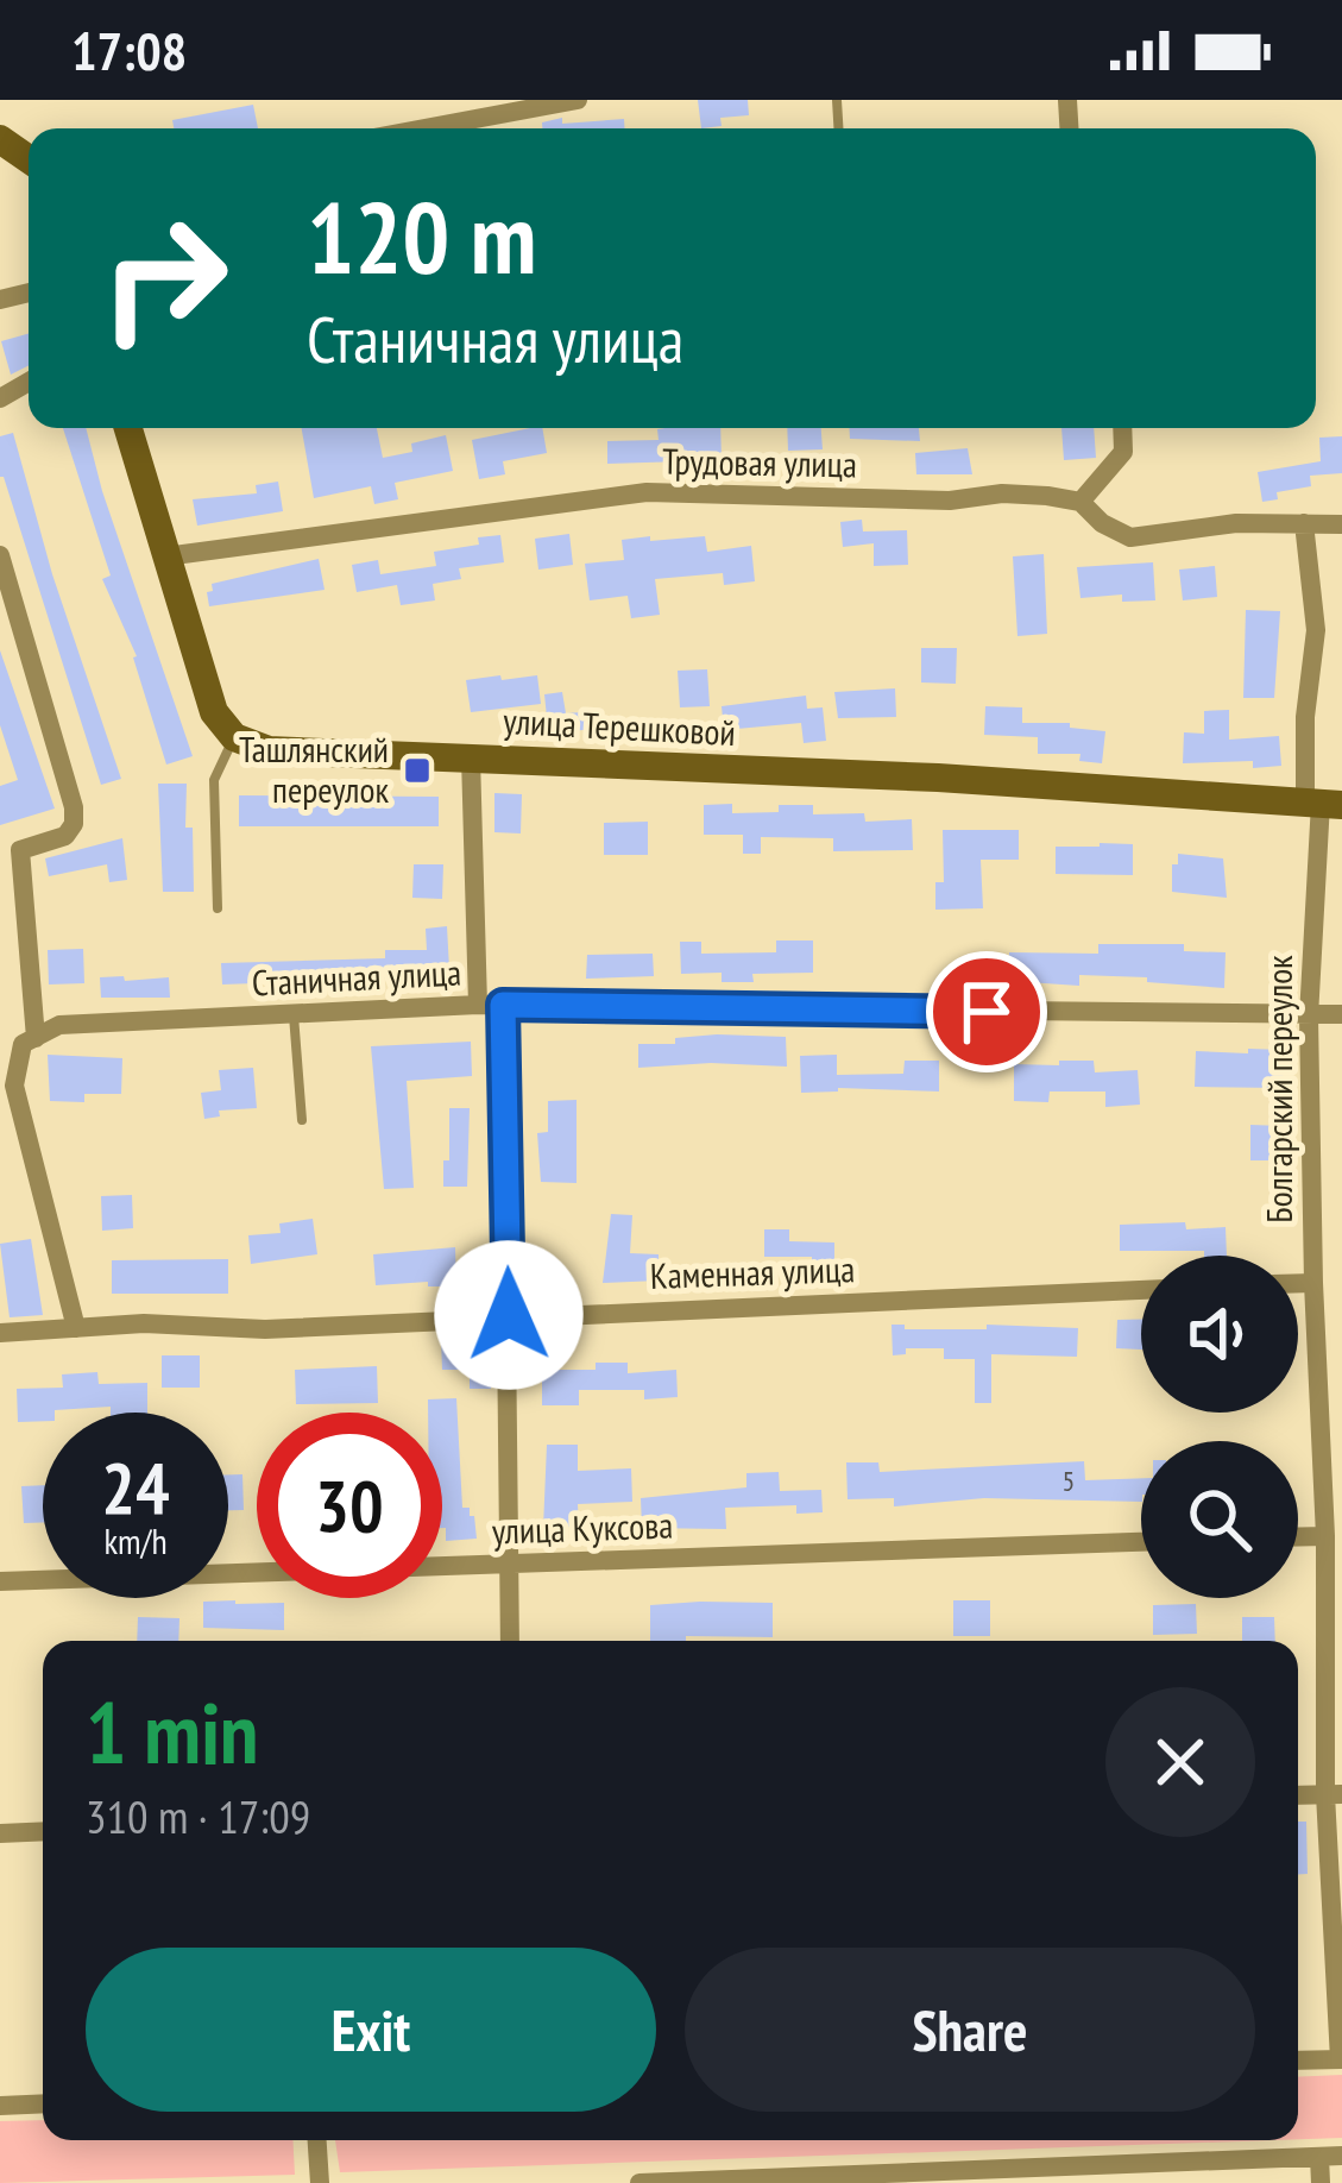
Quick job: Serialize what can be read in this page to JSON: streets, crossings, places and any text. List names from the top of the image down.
{
  "streets": {
    "street": [
      "Трудовая улица",
      "улица Терешковой",
      "Станичная улица",
      "Болгарский переулок",
      "Каменная улица",
      "улица Куксова"
    ]
  },
  "crossings": [
    ["Трудовая улица", "Болгарский переулок"],
    ["улица Терешковой", "Болгарский переулок"],
    ["Станичная улица", "Болгарский переулок"]
  ],
  "places": {
    "transit": ["Ташлянский переулок"]
  },
  "house_numbers": ["5"],
  "page": {
    "status": "17:08",
    "turn": ["120 m", "Станичная улица"],
    "speed": "24 km/h",
    "limit": "30",
    "heading": ["1 min", "310 m · 17:09"],
    "buttons": ["Exit", "Share"]
  }
}
